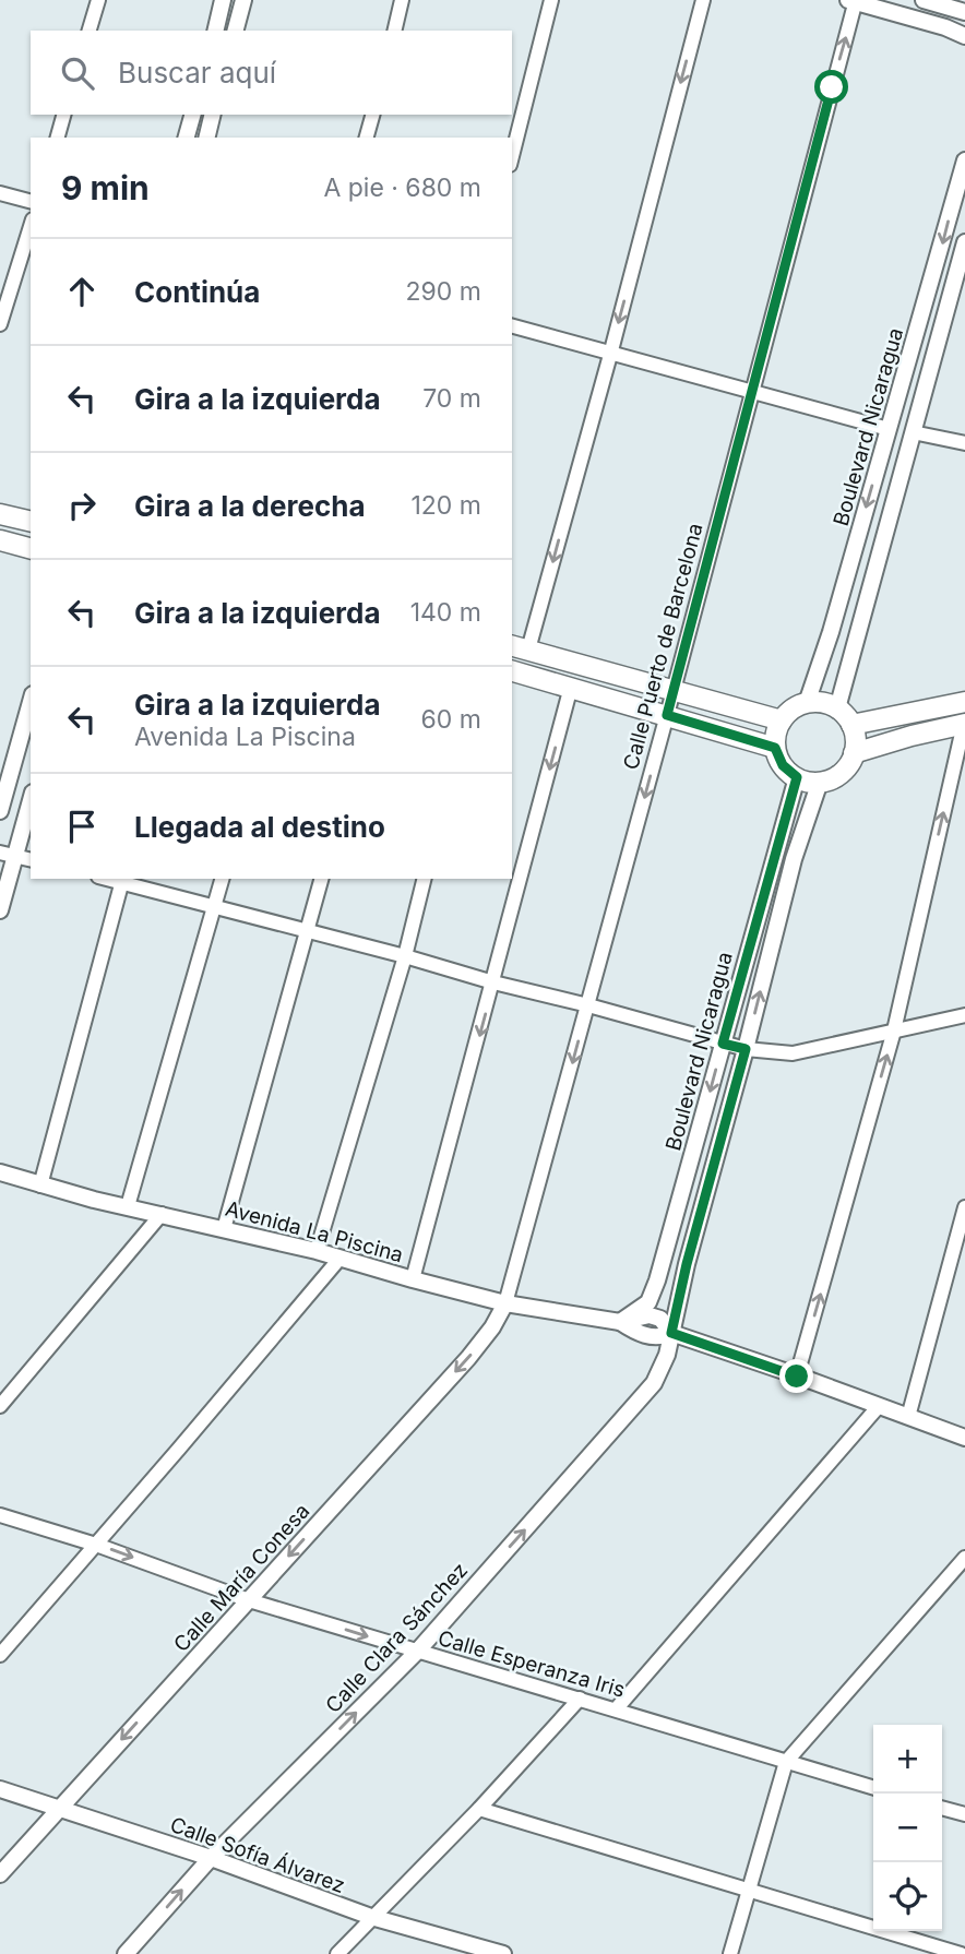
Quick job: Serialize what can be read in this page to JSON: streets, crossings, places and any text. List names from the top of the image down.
{
  "streets": {
    "street": [
      "Boulevard Nicaragua",
      "Calle Puerto de Barcelona",
      "Avenida La Piscina",
      "Calle María Conesa",
      "Calle Clara Sánchez",
      "Calle Esperanza Iris",
      "Calle Sofía Álvarez"
    ]
  },
  "crossings": [
    ["Boulevard Nicaragua", "Avenida La Piscina"],
    ["Boulevard Nicaragua", "Calle Clara Sánchez"],
    ["Calle Puerto de Barcelona", "Avenida La Piscina"],
    ["Calle Puerto de Barcelona", "Calle María Conesa"],
    ["Avenida La Piscina", "Calle María Conesa"],
    ["Avenida La Piscina", "Calle Clara Sánchez"],
    ["Calle María Conesa", "Calle Esperanza Iris"],
    ["Calle María Conesa", "Calle Sofía Álvarez"],
    ["Calle Clara Sánchez", "Calle Esperanza Iris"],
    ["Calle Clara Sánchez", "Calle Sofía Álvarez"]
  ],
  "one_way": ["Calle María Conesa", "Calle Clara Sánchez", "Calle Esperanza Iris"],
  "page": {
    "search": "Buscar aquí",
    "heading": ["9 min", "A pie · 680 m"],
    "list": [
      ["Continúa", "290 m"],
      ["Gira a la izquierda", "70 m"],
      ["Gira a la derecha", "120 m"],
      ["Gira a la izquierda", "140 m"],
      ["Gira a la izquierda", "Avenida La Piscina", "60 m"],
      "Llegada al destino"
    ],
    "map_buttons": ["+", "−"]
  }
}
